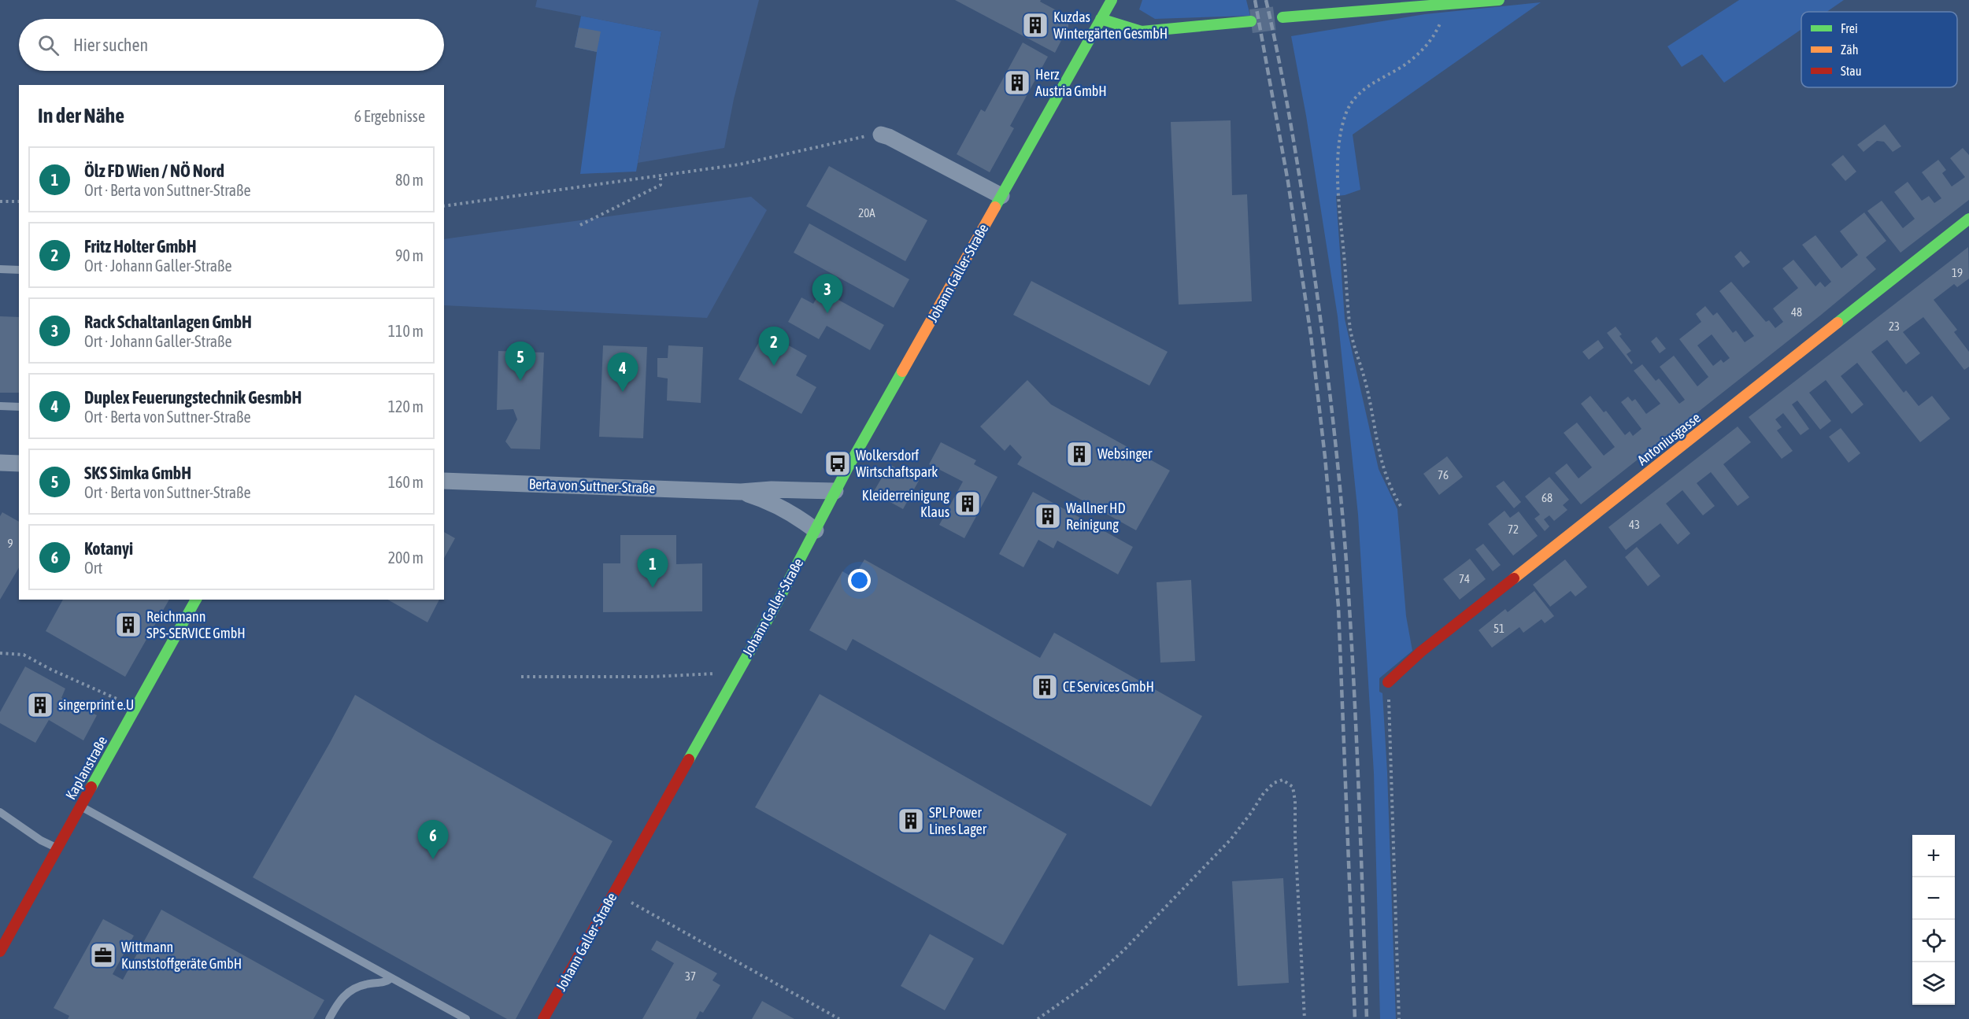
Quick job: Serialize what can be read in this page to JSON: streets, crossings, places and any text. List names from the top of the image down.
{
  "streets": {
    "street": [
      "Johann Galler-Straße",
      "Antoniusgasse",
      "Berta von Suttner-Straße",
      "Kaplanstraße"
    ]
  },
  "crossings": [
    ["Johann Galler-Straße", "Berta von Suttner-Straße"]
  ],
  "places": {
    "building": [
      "Kuzdas Wintergärten GesmbH",
      "Herz Austria GmbH",
      "Websinger",
      "Kleiderreinigung Klaus",
      "Wallner HD Reinigung",
      "Reichmann SPS-SERVICE GmbH",
      "CE Services GmbH",
      "singerprint e.U",
      "SPL Power Lines Lager"
    ],
    "bus stop": ["Wolkersdorf Wirtschaftspark"],
    "office": ["Wittmann Kunststoffgeräte GmbH"]
  },
  "house_numbers": [
    "20A",
    "19",
    "48",
    "23",
    "76",
    "68",
    "43",
    "72",
    "9",
    "74",
    "51",
    "37"
  ],
  "legend": ["Frei", "Zäh", "Stau"],
  "page": {
    "search": "Hier suchen",
    "heading": ["In der Nähe", "6 Ergebnisse"],
    "list": [
      {
        "mark": "1",
        "name": "Ölz FD Wien / NÖ Nord",
        "note": "Ort · Berta von Suttner-Straße",
        "value": "80 m"
      },
      {
        "mark": "2",
        "name": "Fritz Holter GmbH",
        "note": "Ort · Johann Galler-Straße",
        "value": "90 m"
      },
      {
        "mark": "3",
        "name": "Rack Schaltanlagen GmbH",
        "note": "Ort · Johann Galler-Straße",
        "value": "110 m"
      },
      {
        "mark": "4",
        "name": "Duplex Feuerungstechnik GesmbH",
        "note": "Ort · Berta von Suttner-Straße",
        "value": "120 m"
      },
      {
        "mark": "5",
        "name": "SKS Simka GmbH",
        "note": "Ort · Berta von Suttner-Straße",
        "value": "160 m"
      },
      {
        "mark": "6",
        "name": "Kotanyi",
        "note": "Ort",
        "value": "200 m"
      }
    ],
    "pins": [
      "3",
      "2",
      "5",
      "4",
      "1",
      "6"
    ],
    "map_buttons": ["+", "−"]
  }
}
